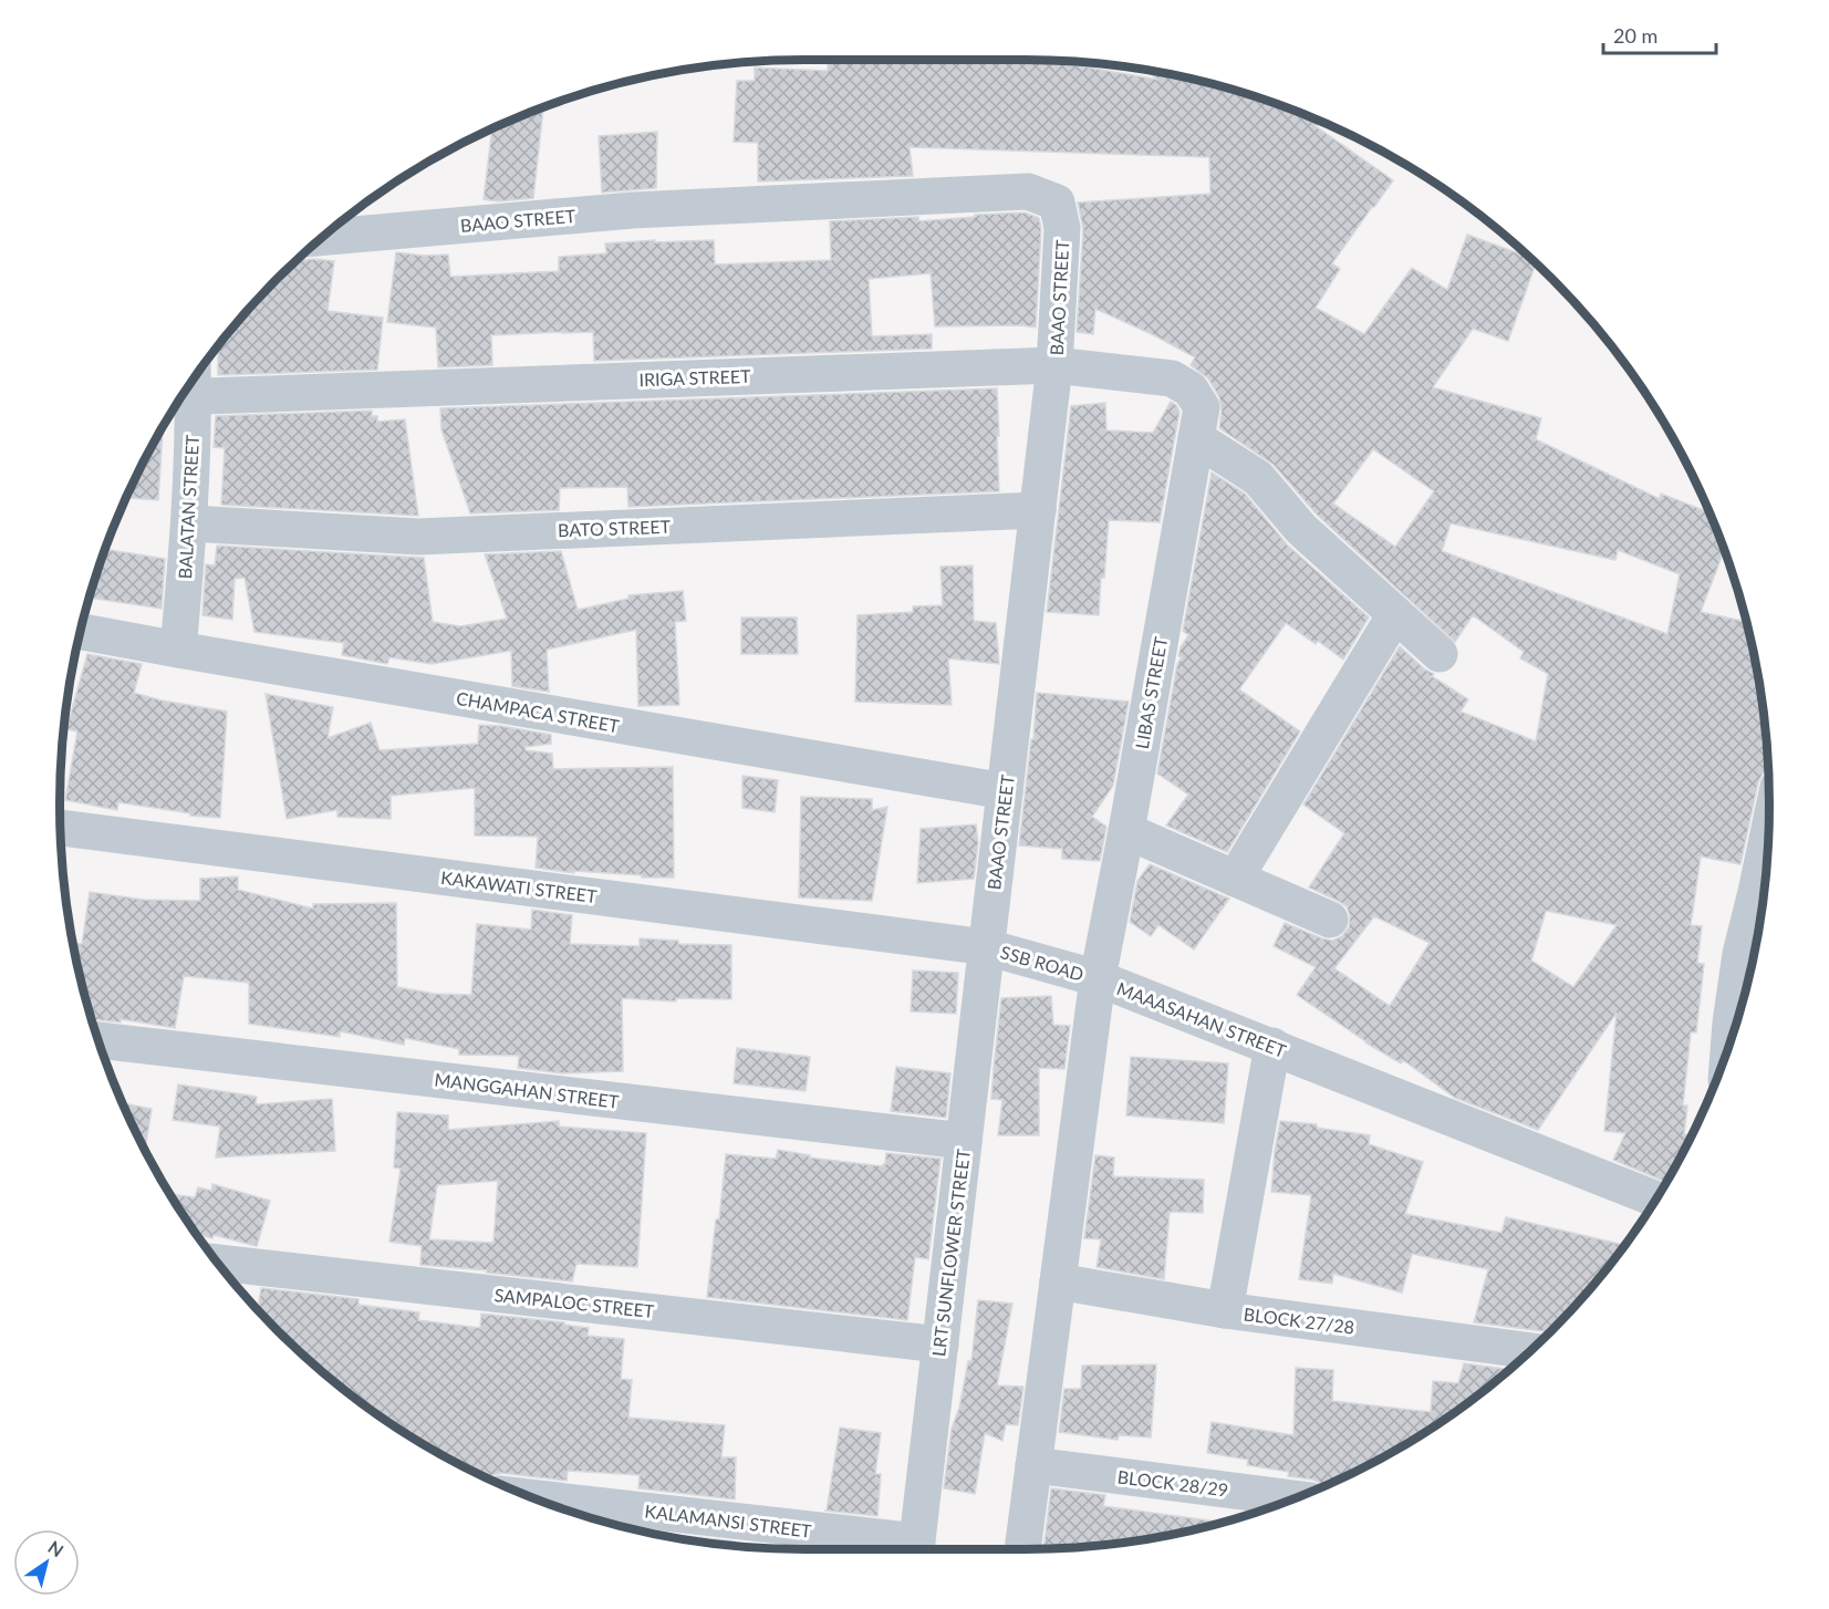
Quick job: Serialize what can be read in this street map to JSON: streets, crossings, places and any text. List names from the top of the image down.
{
  "streets": {
    "street": [
      "BAAO STREET",
      "IRIGA STREET",
      "BALATAN STREET",
      "BATO STREET",
      "LIBAS STREET",
      "CHAMPACA STREET",
      "KAKAWATI STREET",
      "SSB ROAD",
      "MAAASAHAN STREET",
      "MANGGAHAN STREET",
      "LRT SUNFLOWER STREET",
      "SAMPALOC STREET",
      "BLOCK 27/28",
      "BLOCK 28/29",
      "KALAMANSI STREET"
    ]
  },
  "crossings": [
    ["BAAO STREET", "IRIGA STREET"],
    ["BAAO STREET", "BATO STREET"],
    ["BAAO STREET", "CHAMPACA STREET"],
    ["BAAO STREET", "KAKAWATI STREET"],
    ["BAAO STREET", "SSB ROAD"],
    ["BAAO STREET", "LRT SUNFLOWER STREET"],
    ["IRIGA STREET", "LIBAS STREET"],
    ["BALATAN STREET", "BATO STREET"],
    ["BALATAN STREET", "CHAMPACA STREET"],
    ["LIBAS STREET", "SSB ROAD"],
    ["LIBAS STREET", "MAAASAHAN STREET"],
    ["KAKAWATI STREET", "SSB ROAD"],
    ["KAKAWATI STREET", "LRT SUNFLOWER STREET"],
    ["SSB ROAD", "MAAASAHAN STREET"],
    ["SSB ROAD", "LRT SUNFLOWER STREET"],
    ["MAAASAHAN STREET", "BLOCK 27/28"],
    ["MAAASAHAN STREET", "BLOCK 28/29"],
    ["MANGGAHAN STREET", "LRT SUNFLOWER STREET"],
    ["LRT SUNFLOWER STREET", "SAMPALOC STREET"]
  ],
  "scale_bar": "20 m",
  "north": "top right"
}
